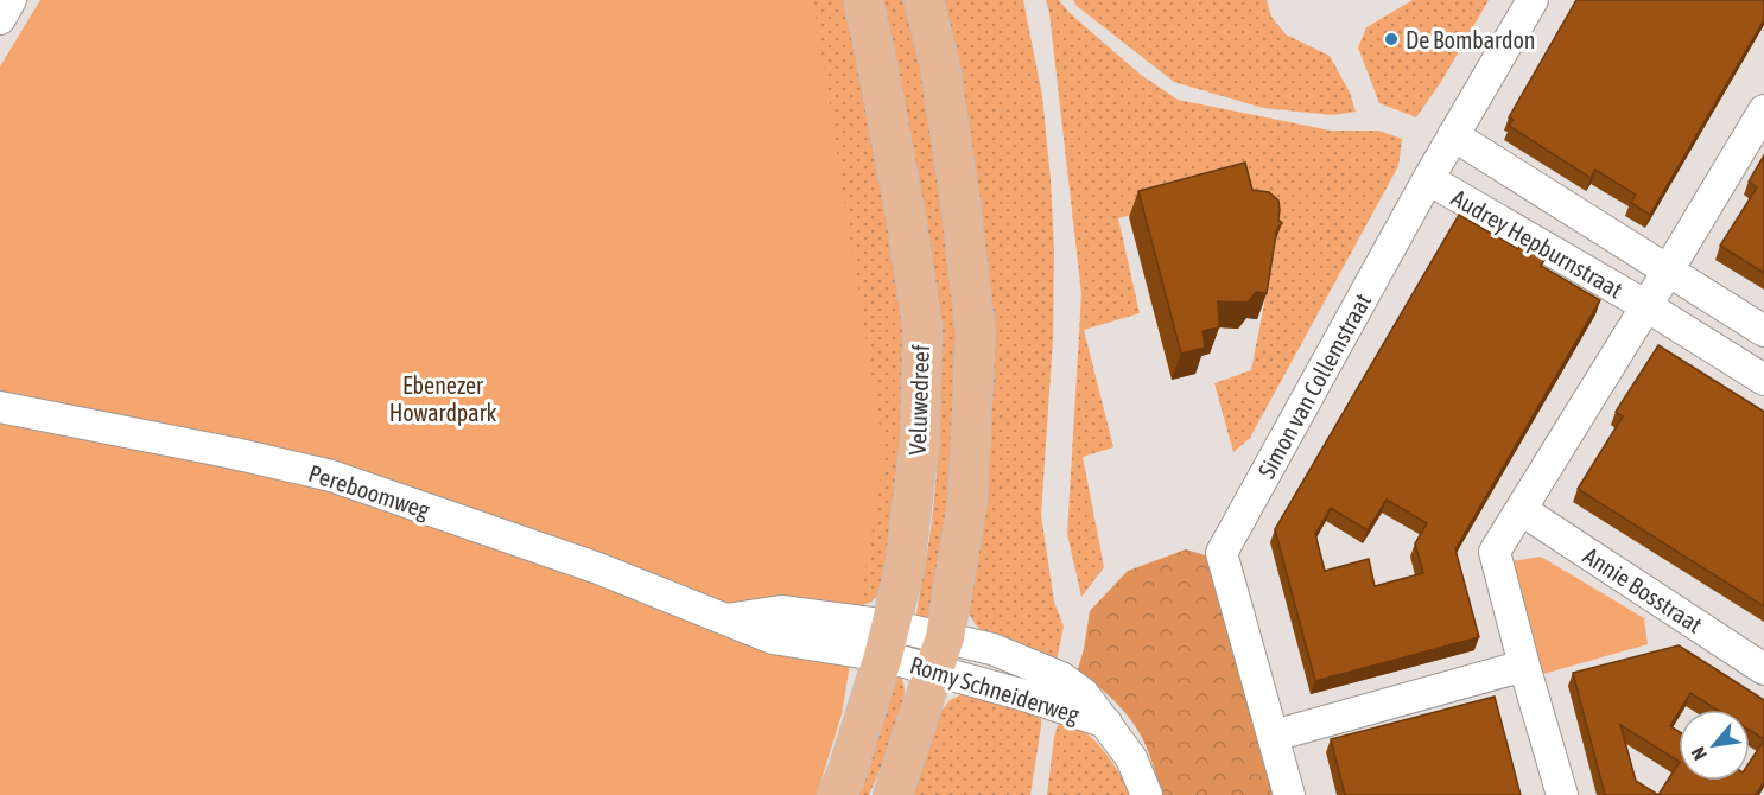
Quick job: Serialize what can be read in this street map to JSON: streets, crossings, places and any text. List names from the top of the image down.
{
  "streets": {
    "main road": ["Veluwedreef"],
    "street": [
      "Audrey Hepburnstraat",
      "Simon van Collemstraat",
      "Pereboomweg",
      "Annie Bosstraat",
      "Romy Schneiderweg"
    ]
  },
  "crossings": [
    ["Audrey Hepburnstraat", "Simon van Collemstraat"],
    ["Veluwedreef", "Pereboomweg"],
    ["Pereboomweg", "Romy Schneiderweg"]
  ],
  "parks": ["Ebenezer Howardpark"],
  "places": ["De Bombardon"],
  "north": "bottom left"
}
